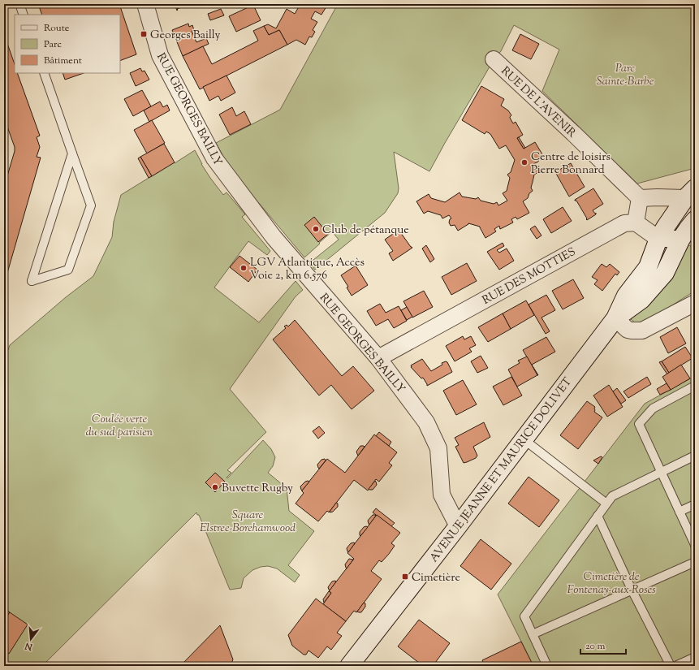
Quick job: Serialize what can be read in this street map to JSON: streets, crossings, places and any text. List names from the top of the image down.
{
  "streets": {
    "main road": ["AVENUE JEANNE ET MAURICE DOLIVET"],
    "street": ["RUE DE L'AVENIR", "RUE GEORGES BAILLY", "RUE DES MOTTIES"]
  },
  "crossings": [
    ["RUE GEORGES BAILLY", "RUE DES MOTTIES"],
    ["RUE GEORGES BAILLY", "AVENUE JEANNE ET MAURICE DOLIVET"]
  ],
  "parks": [
    "Parc Sainte-Barbe",
    "Coulée verte du sud parisien",
    "Square Elstree-Borehamwood",
    "Cimetière de Fontenay-aux-Roses"
  ],
  "places": {
    "transit": ["Georges Bailly", "Cimetière"],
    "other": [
      "Centre de loisirs Pierre Bonnard",
      "Club de pétanque",
      "LGV Atlantique, Accès Voie 2, km 6.576",
      "Buvette Rugby"
    ]
  },
  "legend": ["Route", "Parc", "Bâtiment"],
  "scale_bar": "20 m",
  "north": "bottom"
}
